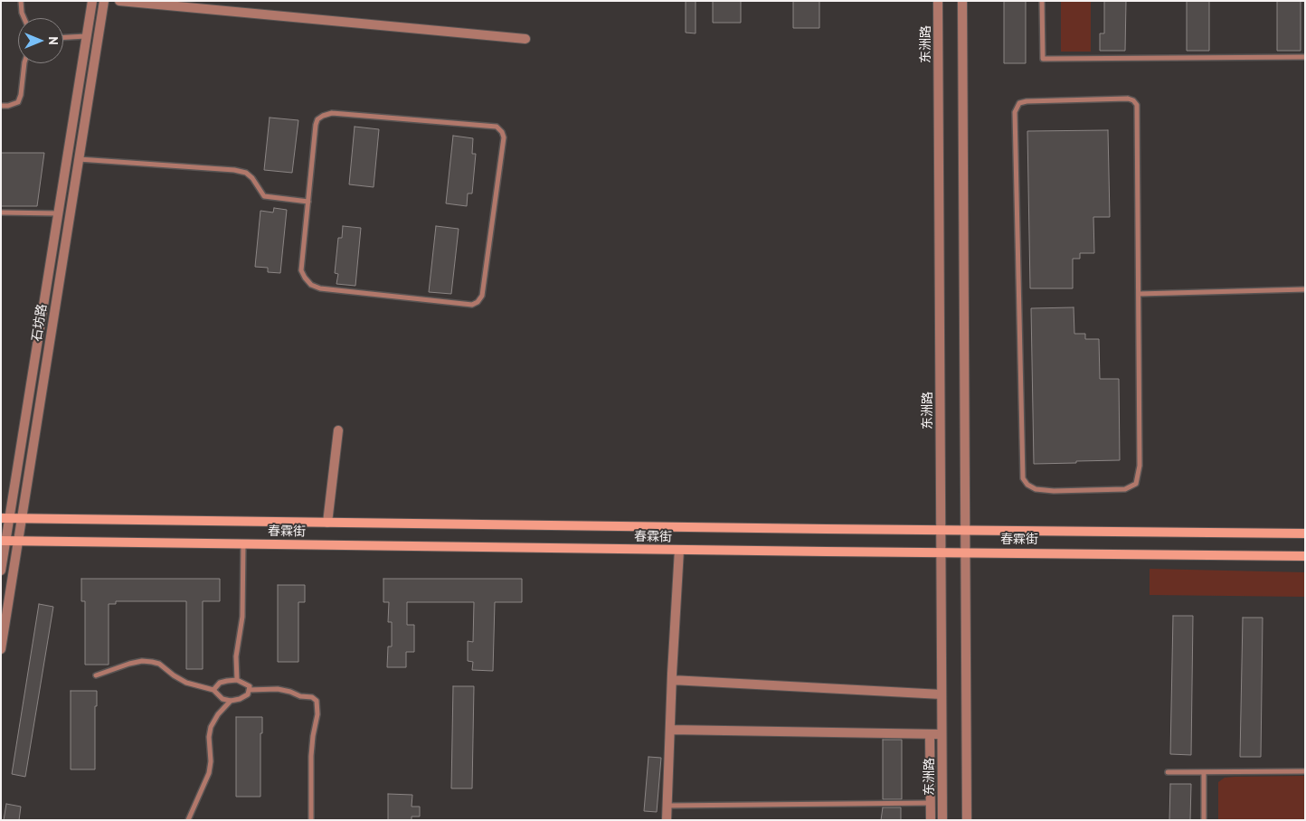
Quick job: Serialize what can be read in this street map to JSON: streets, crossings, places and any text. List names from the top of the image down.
{
  "streets": {
    "main road": ["春霖街"],
    "street": ["东洲路", "石坊路"]
  },
  "crossings": [
    ["东洲路", "春霖街"],
    ["石坊路", "春霖街"]
  ],
  "north": "right"
}
